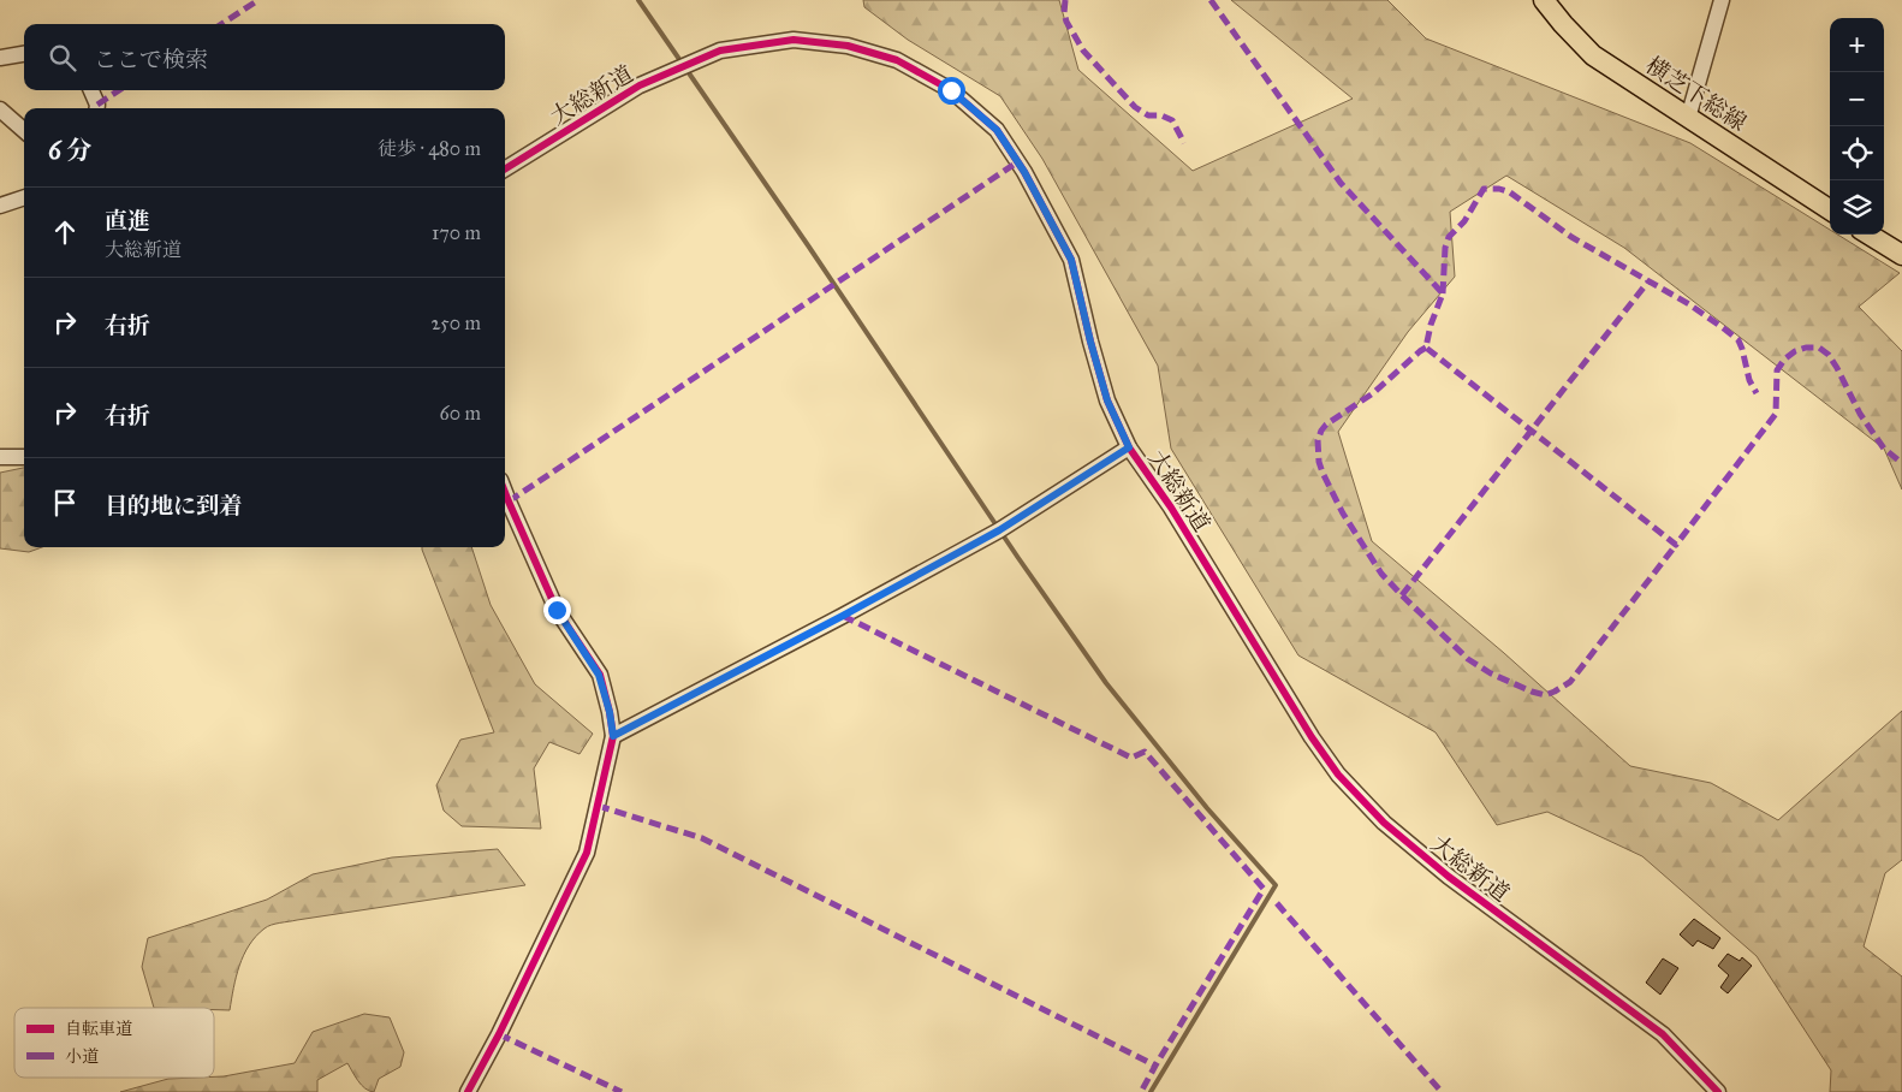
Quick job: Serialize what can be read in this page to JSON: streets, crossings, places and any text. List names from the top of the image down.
{
  "streets": {
    "main road": ["横芝下総線"],
    "street": ["大総新道"]
  },
  "legend": ["自転車道", "小道"],
  "page": {
    "map_buttons": ["+", "−"],
    "search": "ここで検索",
    "heading": ["6 分", "徒歩 · 480 m"],
    "list": [
      ["直進", "大総新道", "170 m"],
      ["右折", "250 m"],
      ["右折", "60 m"],
      "目的地に到着"
    ]
  }
}
